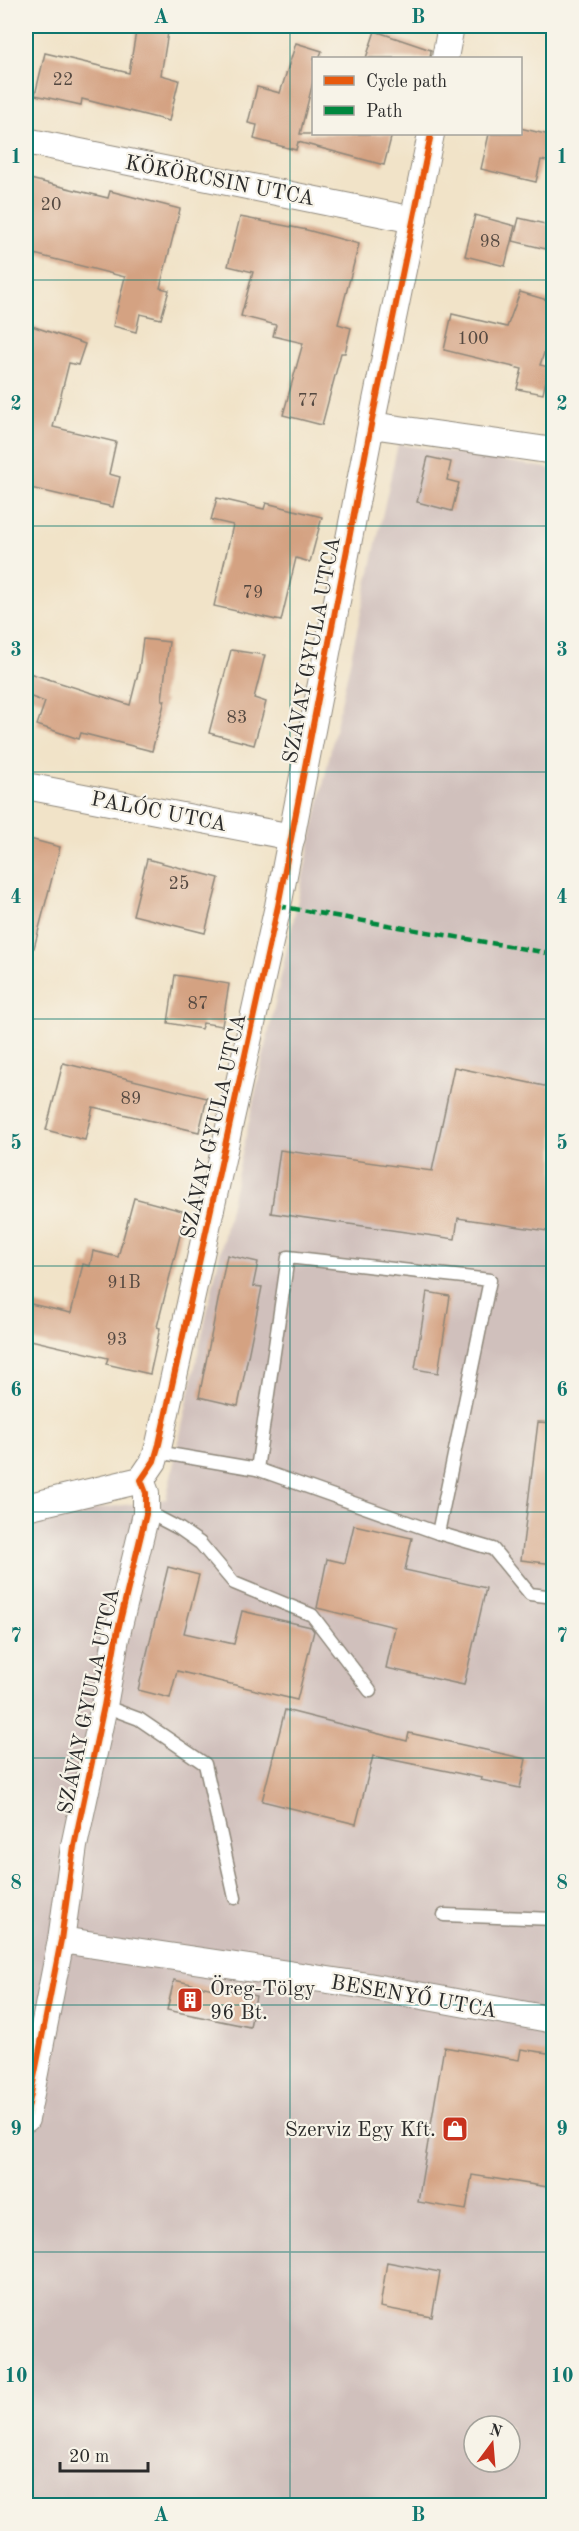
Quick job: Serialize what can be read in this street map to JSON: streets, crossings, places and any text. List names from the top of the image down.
{
  "streets": {
    "street": [
      "KÖKÖRCSIN UTCA",
      "SZÁVAY GYULA UTCA",
      "PALÓC UTCA",
      "BESENYŐ UTCA"
    ]
  },
  "crossings": [
    ["KÖKÖRCSIN UTCA", "SZÁVAY GYULA UTCA"],
    ["SZÁVAY GYULA UTCA", "PALÓC UTCA"],
    ["SZÁVAY GYULA UTCA", "BESENYŐ UTCA"]
  ],
  "places": {
    "building": ["Öreg-Tölgy 96 Bt."],
    "shop": ["Szerviz Egy Kft."]
  },
  "house_numbers": [
    "22",
    "20",
    "98",
    "100",
    "77",
    "79",
    "83",
    "25",
    "87",
    "89",
    "91B",
    "93"
  ],
  "legend": ["Cycle path", "Path"],
  "scale_bar": "20 m",
  "north": "top",
  "grid": {
    "columns": ["A", "B"],
    "rows": [
      "1",
      "2",
      "3",
      "4",
      "5",
      "6",
      "7",
      "8",
      "9",
      "10"
    ]
  }
}
